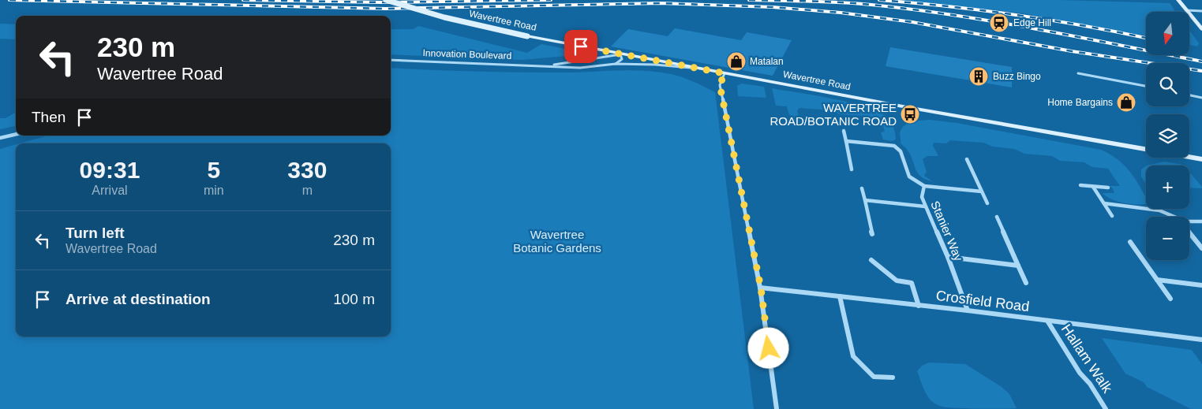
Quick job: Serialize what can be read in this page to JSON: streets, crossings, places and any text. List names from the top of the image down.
{
  "streets": {
    "main road": ["Wavertree Road"],
    "street": [
      "Innovation Boulevard",
      "Stanier Way",
      "Crosfield Road",
      "Hallam Walk"
    ]
  },
  "crossings": [
    ["Wavertree Road", "Innovation Boulevard"],
    ["Stanier Way", "Crosfield Road"],
    ["Crosfield Road", "Hallam Walk"]
  ],
  "parks": ["Wavertree Botanic Gardens"],
  "places": {
    "station": ["Edge Hill"],
    "shop": ["Matalan", "Home Bargains"],
    "building": ["Buzz Bingo"],
    "bus stop": ["WAVERTREE ROAD/BOTANIC ROAD"]
  },
  "north": "bottom",
  "page": {
    "map_buttons": ["+", "−"],
    "turn": ["230 m", "Wavertree Road"],
    "then": "Then",
    "eta": [
      "09:31",
      "Arrival",
      "5",
      "min",
      "330",
      "m"
    ],
    "list": [
      {
        "name": "Turn left",
        "note": "Wavertree Road",
        "value": "230 m"
      },
      {
        "name": "Arrive at destination",
        "value": "100 m"
      }
    ]
  }
}
